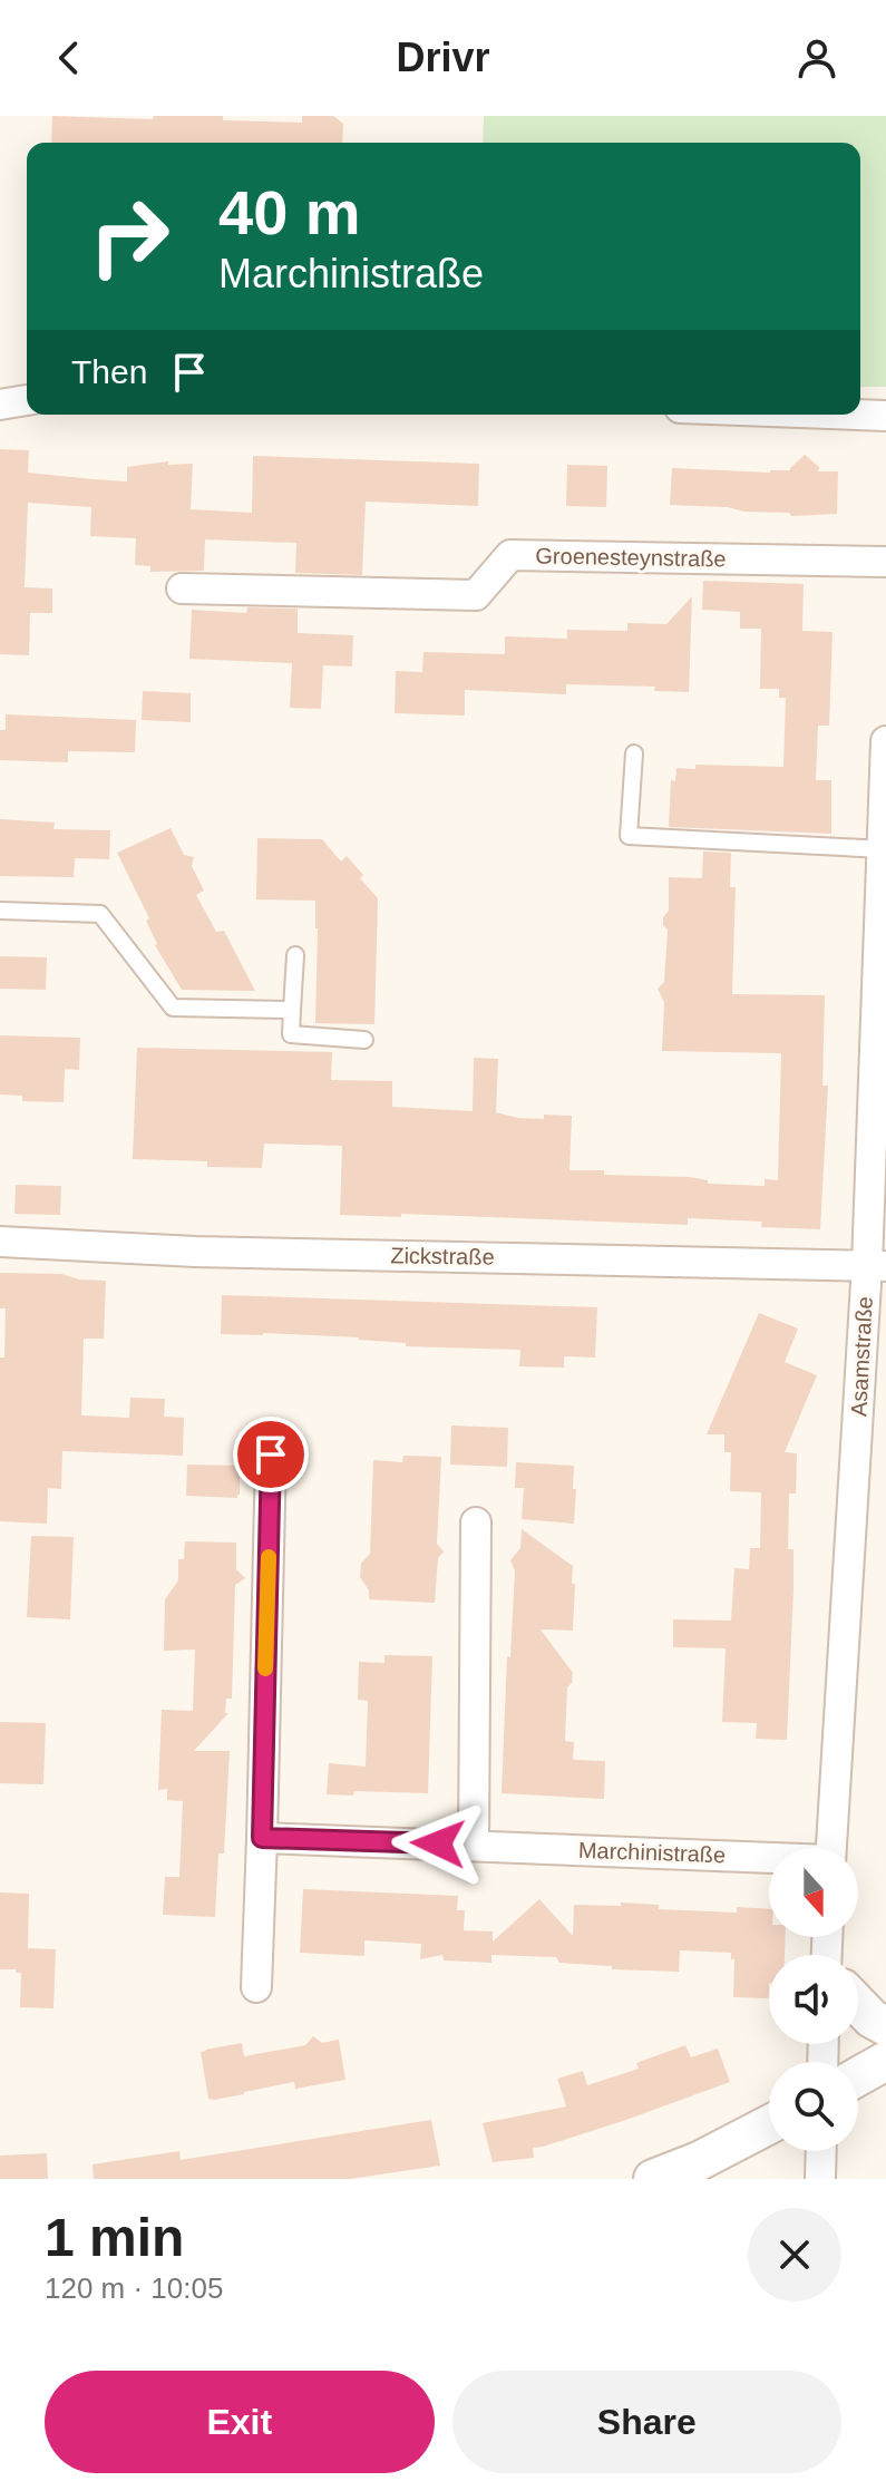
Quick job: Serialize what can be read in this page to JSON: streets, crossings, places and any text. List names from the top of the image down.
{
  "streets": {
    "street": [
      "Groenesteynstraße",
      "Zickstraße",
      "Asamstraße",
      "Marchinistraße"
    ]
  },
  "crossings": [
    ["Zickstraße", "Asamstraße"]
  ],
  "north": "bottom",
  "page": {
    "header": "Drivr",
    "turn": ["40 m", "Marchinistraße"],
    "then": "Then",
    "heading": ["1 min", "120 m · 10:05"],
    "buttons": ["Exit", "Share"]
  }
}
